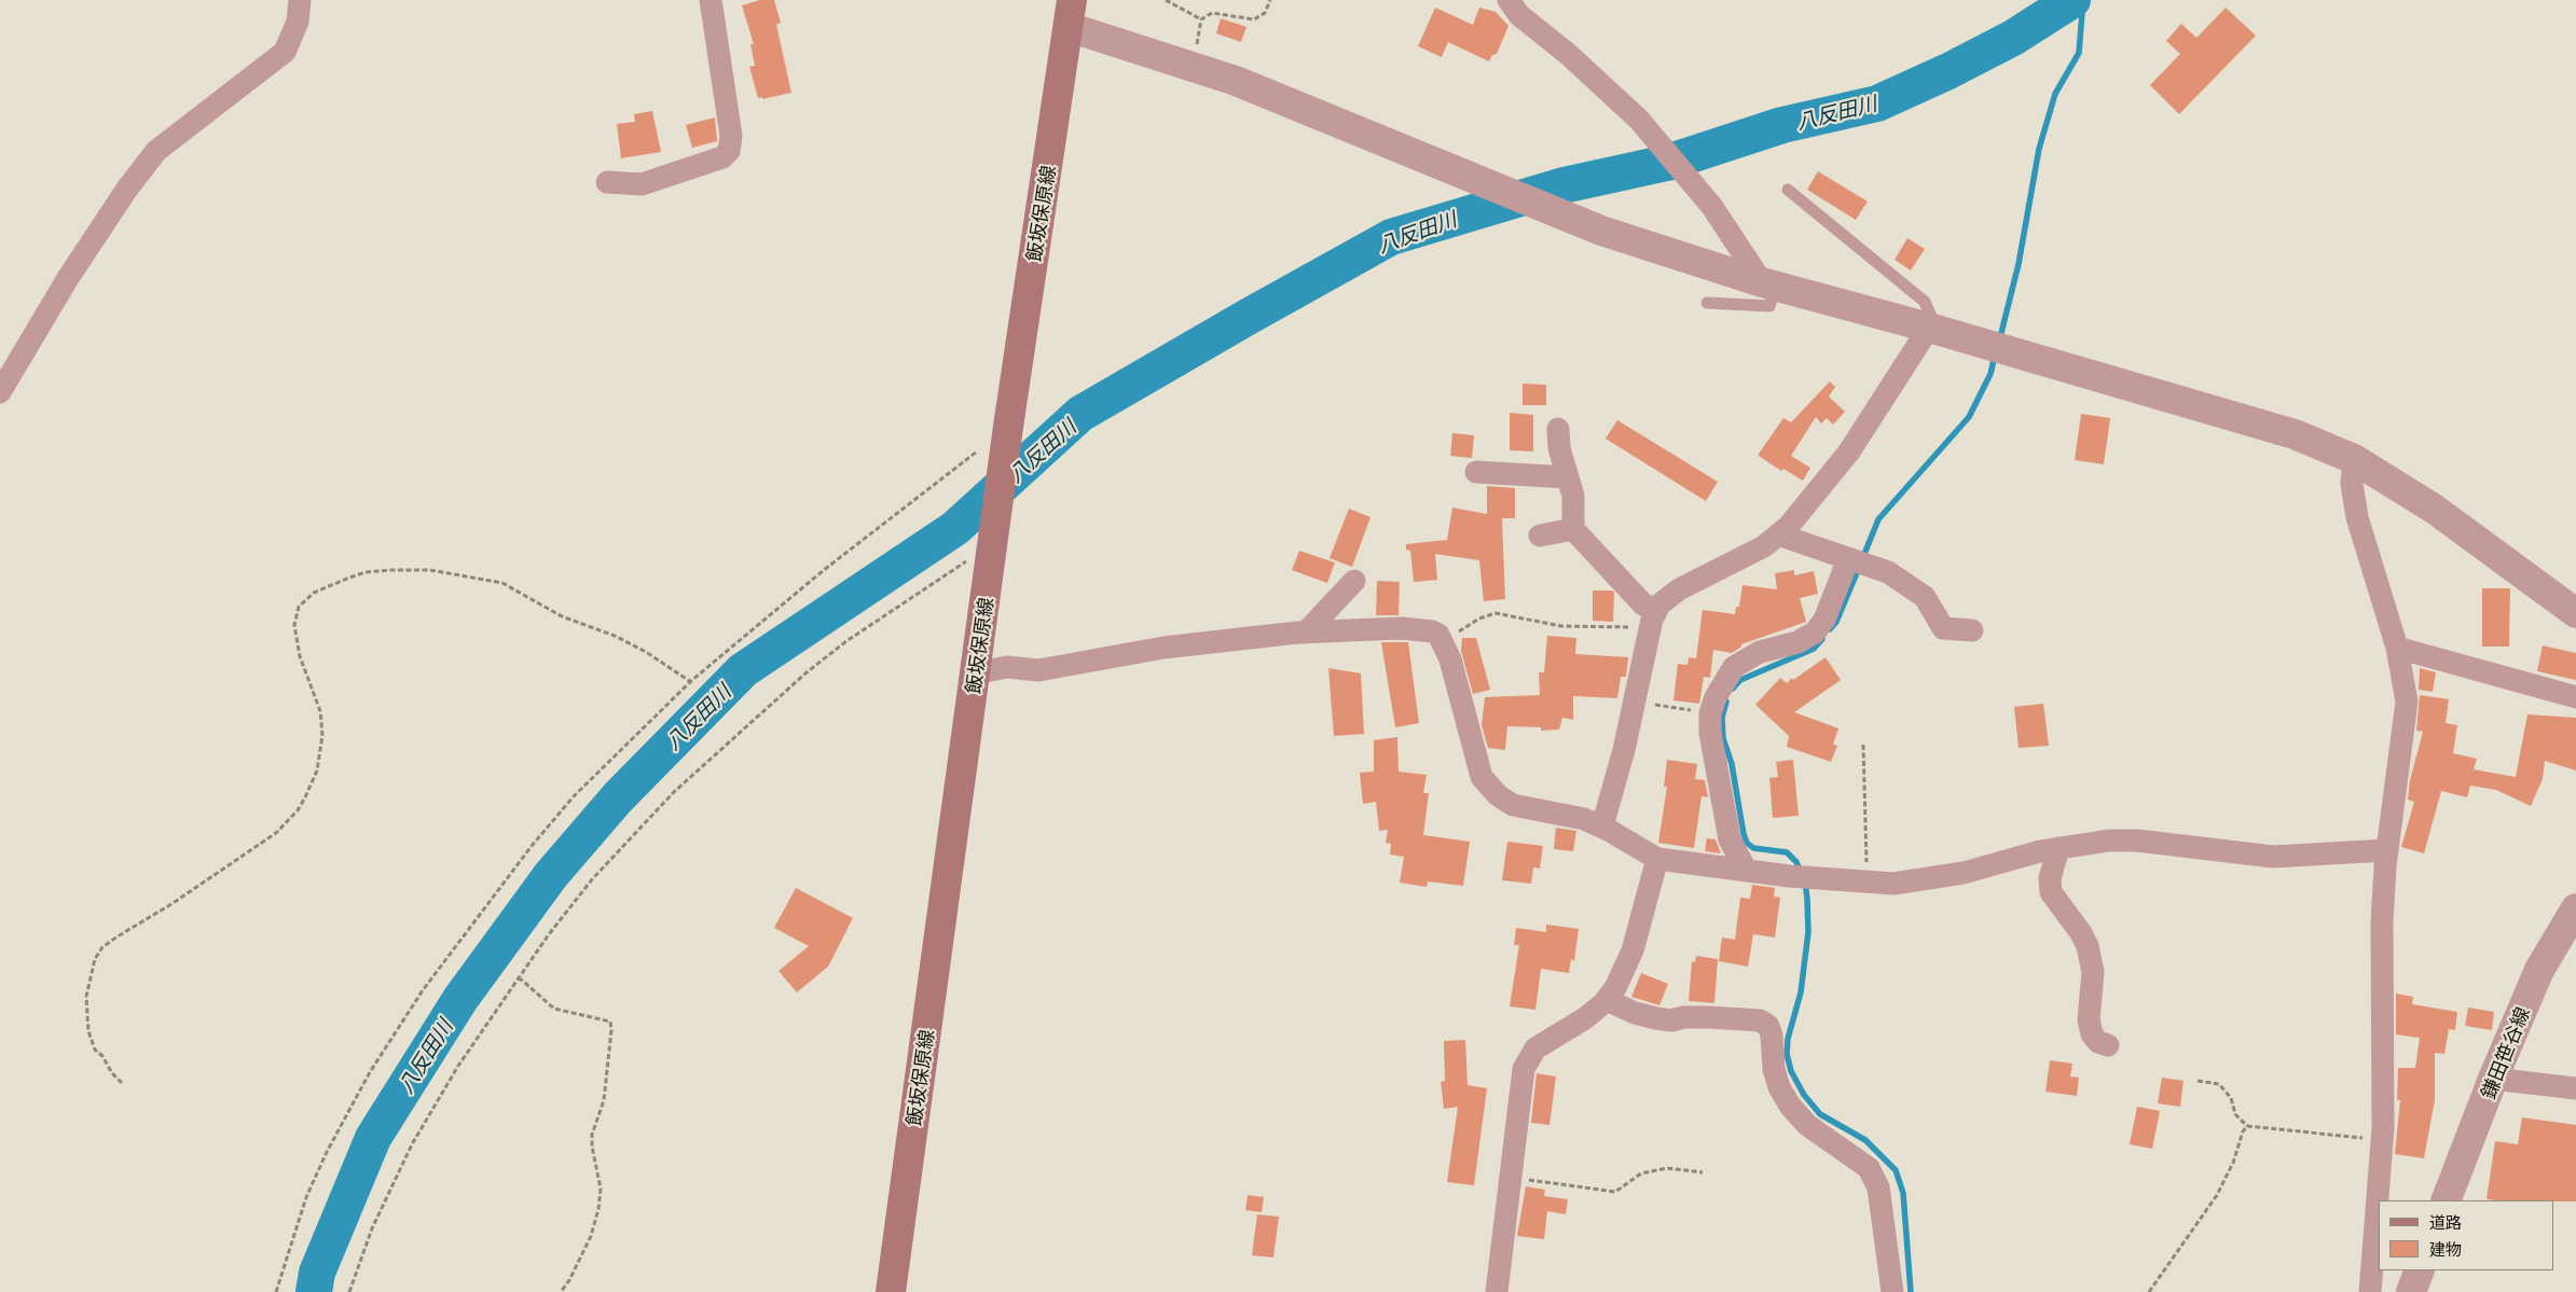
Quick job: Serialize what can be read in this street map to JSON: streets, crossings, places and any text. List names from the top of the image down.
{
  "streets": {
    "main road": ["飯坂保原線"],
    "street": ["鎌田笹谷線"]
  },
  "water": ["八反田川"],
  "legend": ["道路", "建物"]
}
